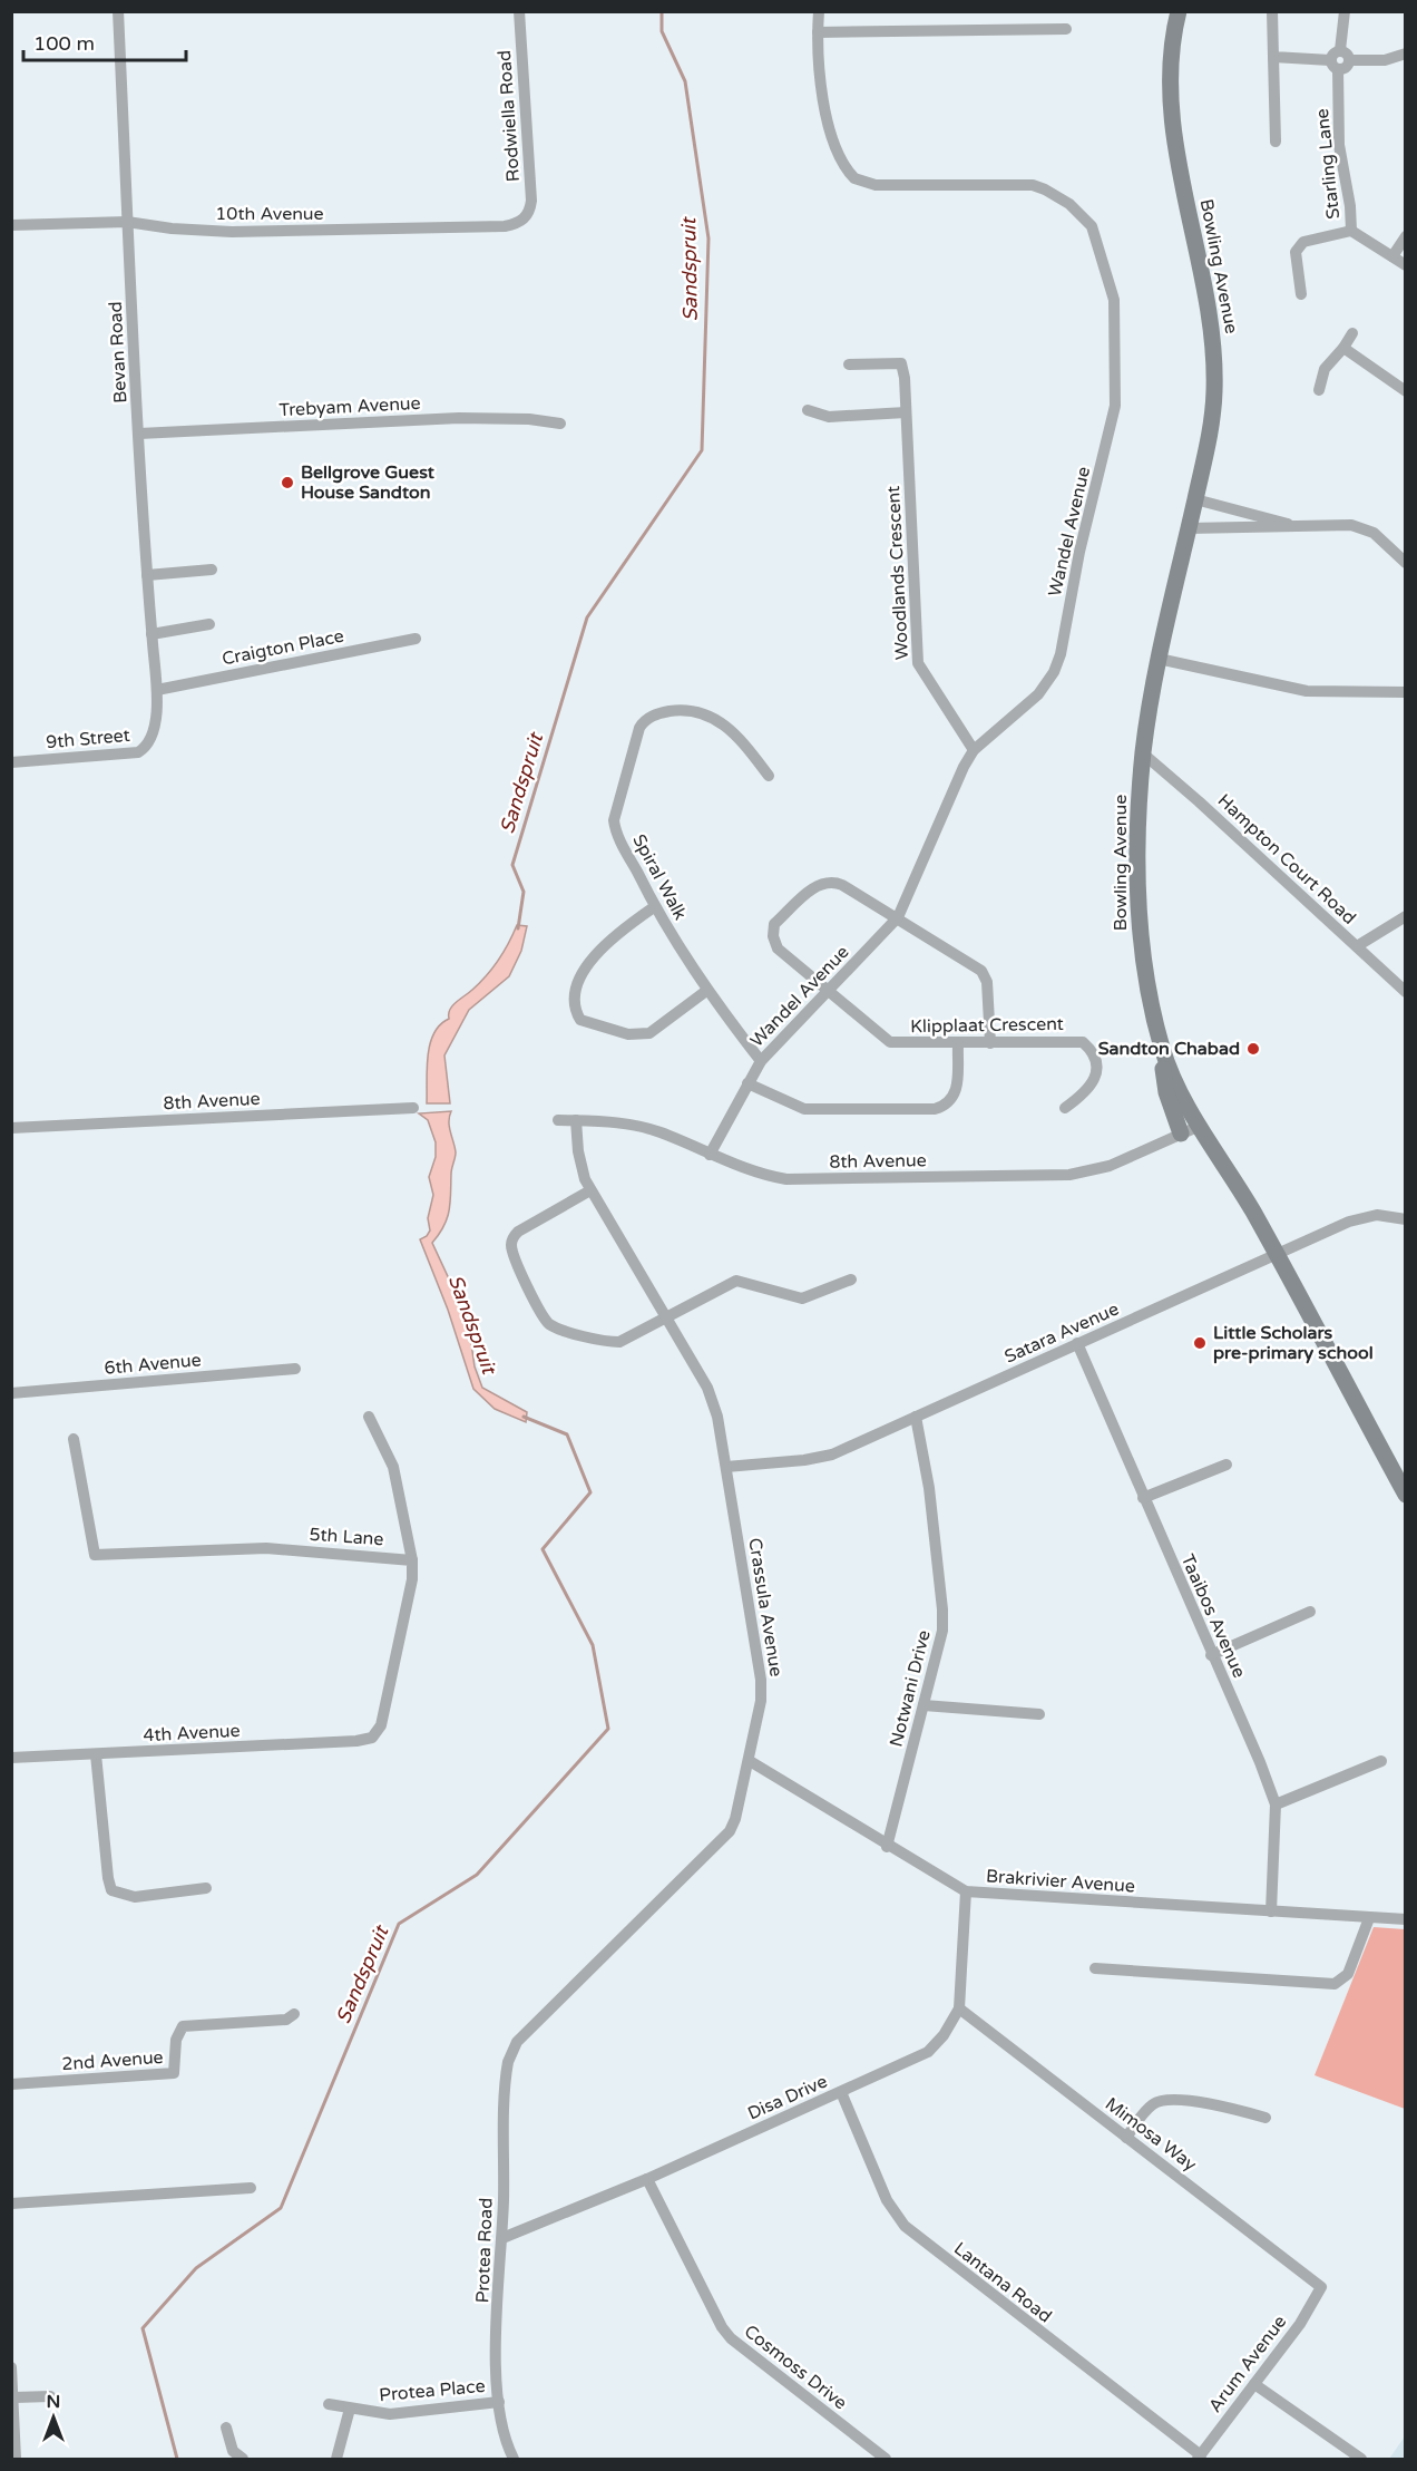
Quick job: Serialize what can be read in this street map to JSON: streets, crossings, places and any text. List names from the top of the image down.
{
  "streets": {
    "main road": ["Bowling Avenue"],
    "street": [
      "Rodwiella Road",
      "Starling Lane",
      "10th Avenue",
      "Bevan Road",
      "Trebyam Avenue",
      "Wandel Avenue",
      "Woodlands Crescent",
      "Craigton Place",
      "9th Street",
      "Hampton Court Road",
      "Spiral Walk",
      "Klipplaat Crescent",
      "8th Avenue",
      "Satara Avenue",
      "6th Avenue",
      "5th Lane",
      "Crassula Avenue",
      "Taaibos Avenue",
      "Notwani Drive",
      "4th Avenue",
      "Brakrivier Avenue",
      "2nd Avenue",
      "Disa Drive",
      "Mimosa Way",
      "Protea Road",
      "Lantana Road",
      "Arum Avenue",
      "Cosmoss Drive",
      "Protea Place"
    ]
  },
  "crossings": [
    ["Rodwiella Road", "10th Avenue"],
    ["10th Avenue", "Bevan Road"],
    ["Bowling Avenue", "Hampton Court Road"],
    ["Bowling Avenue", "8th Avenue"],
    ["Bowling Avenue", "Satara Avenue"],
    ["Bevan Road", "Trebyam Avenue"],
    ["Bevan Road", "Craigton Place"],
    ["Bevan Road", "9th Street"],
    ["Wandel Avenue", "Woodlands Crescent"],
    ["Wandel Avenue", "Spiral Walk"],
    ["Wandel Avenue", "Klipplaat Crescent"],
    ["Wandel Avenue", "8th Avenue"],
    ["Craigton Place", "9th Street"],
    ["8th Avenue", "Crassula Avenue"],
    ["Satara Avenue", "Crassula Avenue"],
    ["Satara Avenue", "Taaibos Avenue"],
    ["Satara Avenue", "Notwani Drive"],
    ["5th Lane", "4th Avenue"],
    ["Crassula Avenue", "Brakrivier Avenue"],
    ["Crassula Avenue", "Protea Road"],
    ["Taaibos Avenue", "Brakrivier Avenue"],
    ["Notwani Drive", "Brakrivier Avenue"],
    ["Brakrivier Avenue", "Disa Drive"],
    ["Disa Drive", "Mimosa Way"],
    ["Disa Drive", "Protea Road"],
    ["Disa Drive", "Lantana Road"],
    ["Disa Drive", "Cosmoss Drive"],
    ["Mimosa Way", "Arum Avenue"],
    ["Protea Road", "Protea Place"],
    ["Lantana Road", "Arum Avenue"]
  ],
  "water": ["Sandspruit"],
  "places": ["Bellgrove Guest House Sandton", "Sandton Chabad", "Little Scholars pre-primary school"],
  "scale_bar": "100 m",
  "north": "top"
}
